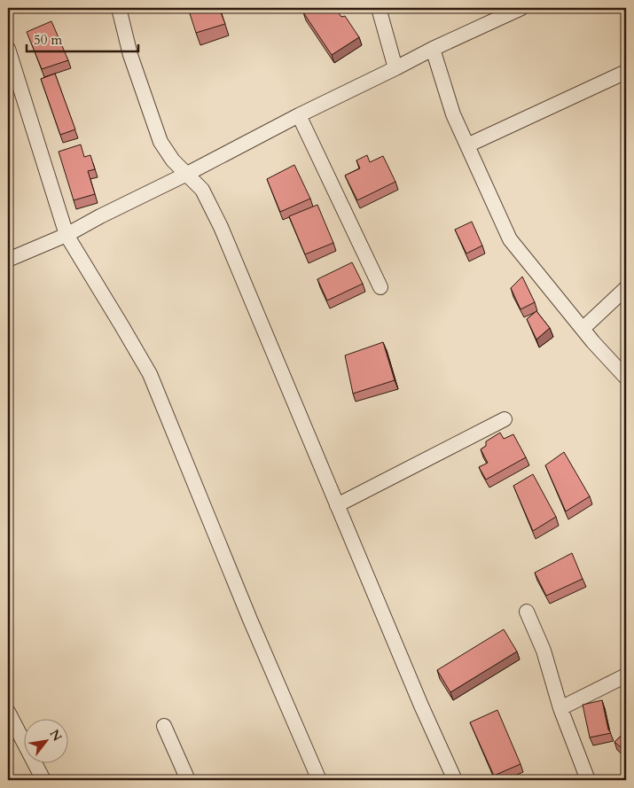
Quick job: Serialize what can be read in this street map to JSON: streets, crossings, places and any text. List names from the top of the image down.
{
  "scale_bar": "50 m",
  "north": "top right"
}
